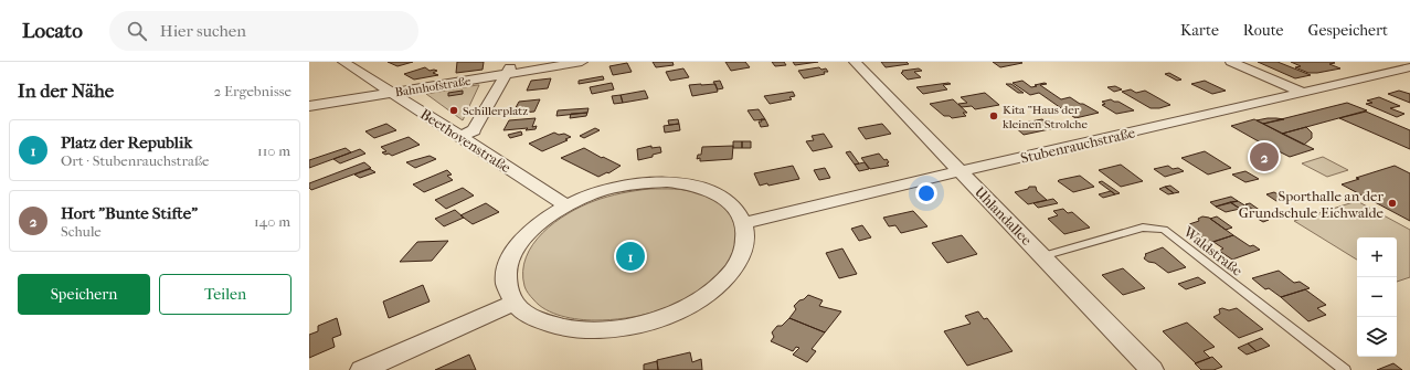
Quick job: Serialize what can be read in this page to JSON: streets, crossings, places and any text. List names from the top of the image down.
{
  "streets": {
    "street": [
      "Bahnhofstraße",
      "Beethovenstraße",
      "Stubenrauchstraße",
      "Uhlandallee"
    ],
    "lane": ["Waldstraße"]
  },
  "crossings": [
    ["Bahnhofstraße", "Beethovenstraße"],
    ["Stubenrauchstraße", "Uhlandallee"],
    ["Uhlandallee", "Waldstraße"]
  ],
  "places": ["Schillerplatz", "Kita \"Haus der kleinen Strolche", "Sporthalle an der Grundschule Eichwalde"],
  "page": {
    "header": "Locato",
    "search": "Hier suchen",
    "nav": ["Karte", "Route", "Gespeichert"],
    "heading": ["In der Nähe", "2 Ergebnisse"],
    "list": [
      {
        "mark": "1",
        "name": "Platz der Republik",
        "note": "Ort · Stubenrauchstraße",
        "value": "110 m"
      },
      {
        "mark": "2",
        "name": "Hort \"Bunte Stifte\"",
        "note": "Schule",
        "value": "140 m"
      }
    ],
    "pins": ["2", "1"],
    "map_buttons": ["+", "−"],
    "buttons": ["Speichern", "Teilen"]
  }
}
